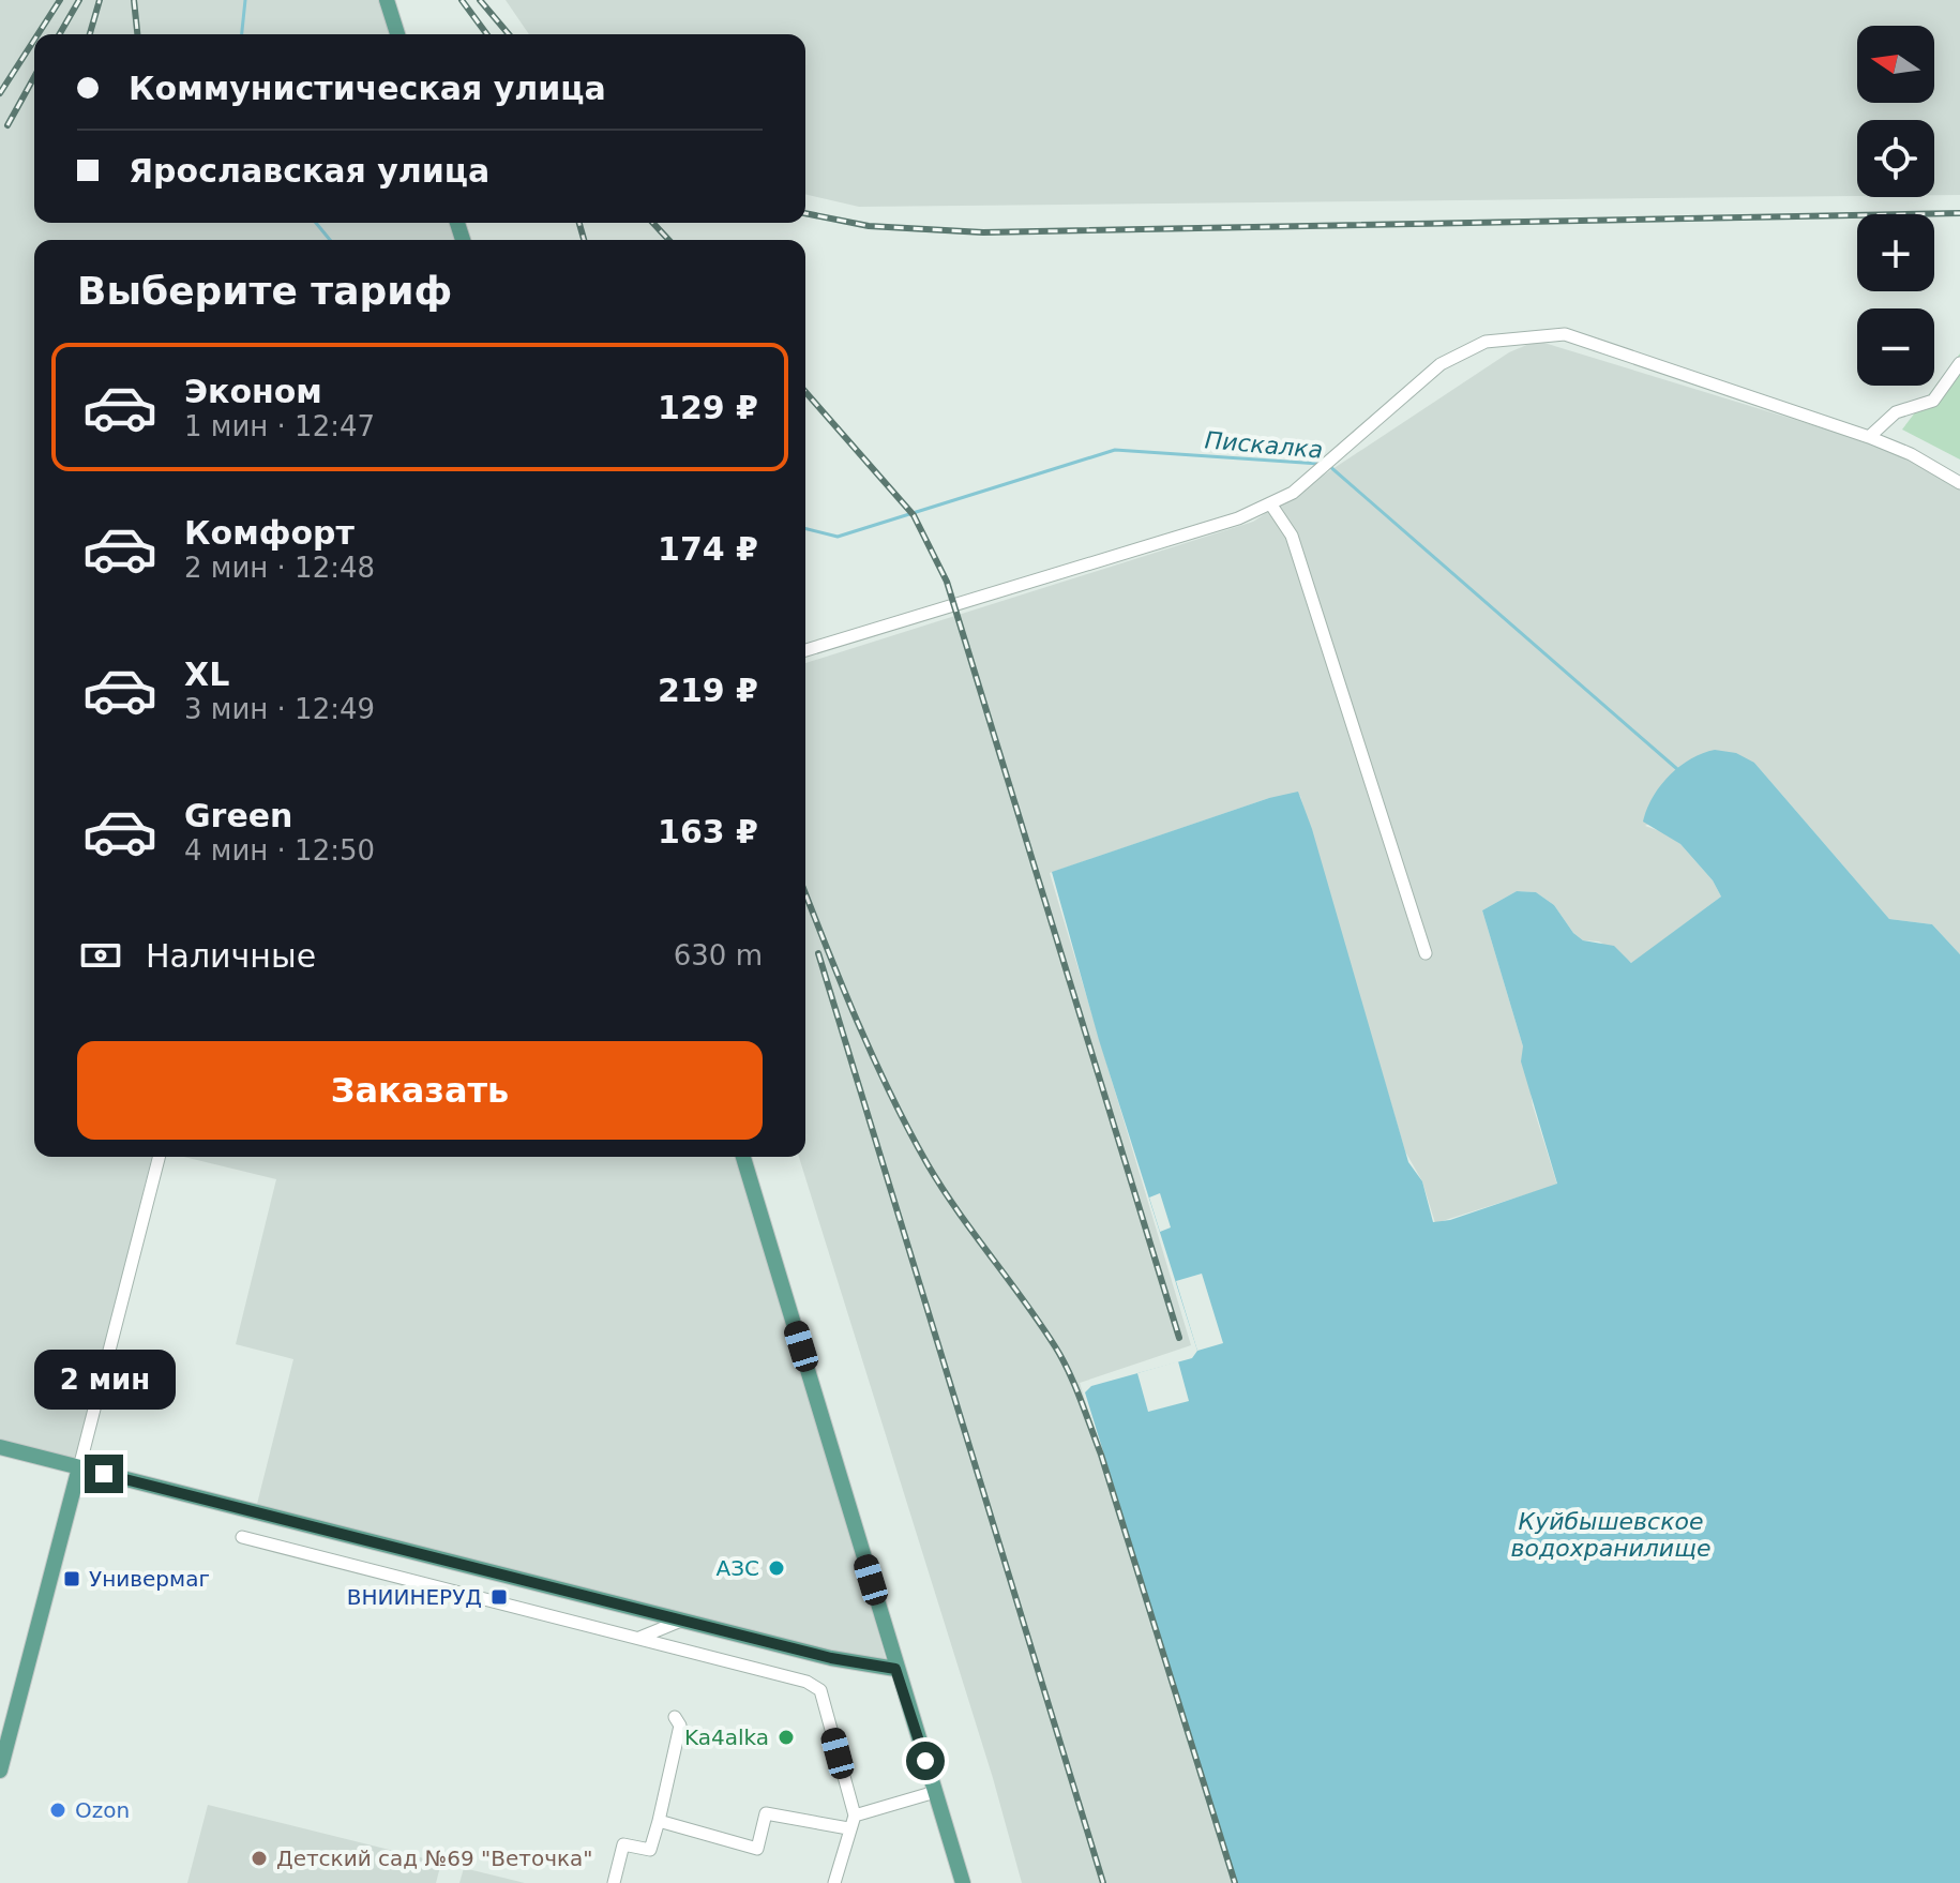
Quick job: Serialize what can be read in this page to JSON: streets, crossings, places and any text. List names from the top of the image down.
{
  "water": ["Пискалка", "Куйбышевское водохранилище"],
  "places": {
    "other": [
      "АЗС",
      "Ka4alka",
      "Ozon",
      "Детский сад №69 \"Веточка\""
    ],
    "transit": ["Универмаг", "ВНИИНЕРУД"]
  },
  "north": "left",
  "page": {
    "map_buttons": ["+", "−"],
    "banner": ["Коммунистическая улица", "Ярославская улица"],
    "heading": "Выберите тариф",
    "list": [
      {
        "name": "Эконом",
        "note": "1 мин · 12:47",
        "value": "129 ₽"
      },
      {
        "name": "Комфорт",
        "note": "2 мин · 12:48",
        "value": "174 ₽"
      },
      {
        "name": "XL",
        "note": "3 мин · 12:49",
        "value": "219 ₽"
      },
      {
        "name": "Green",
        "note": "4 мин · 12:50",
        "value": "163 ₽"
      }
    ],
    "pay": ["Наличные", "630 m"],
    "buttons": "Заказать",
    "bubble": "2 мин"
  }
}
